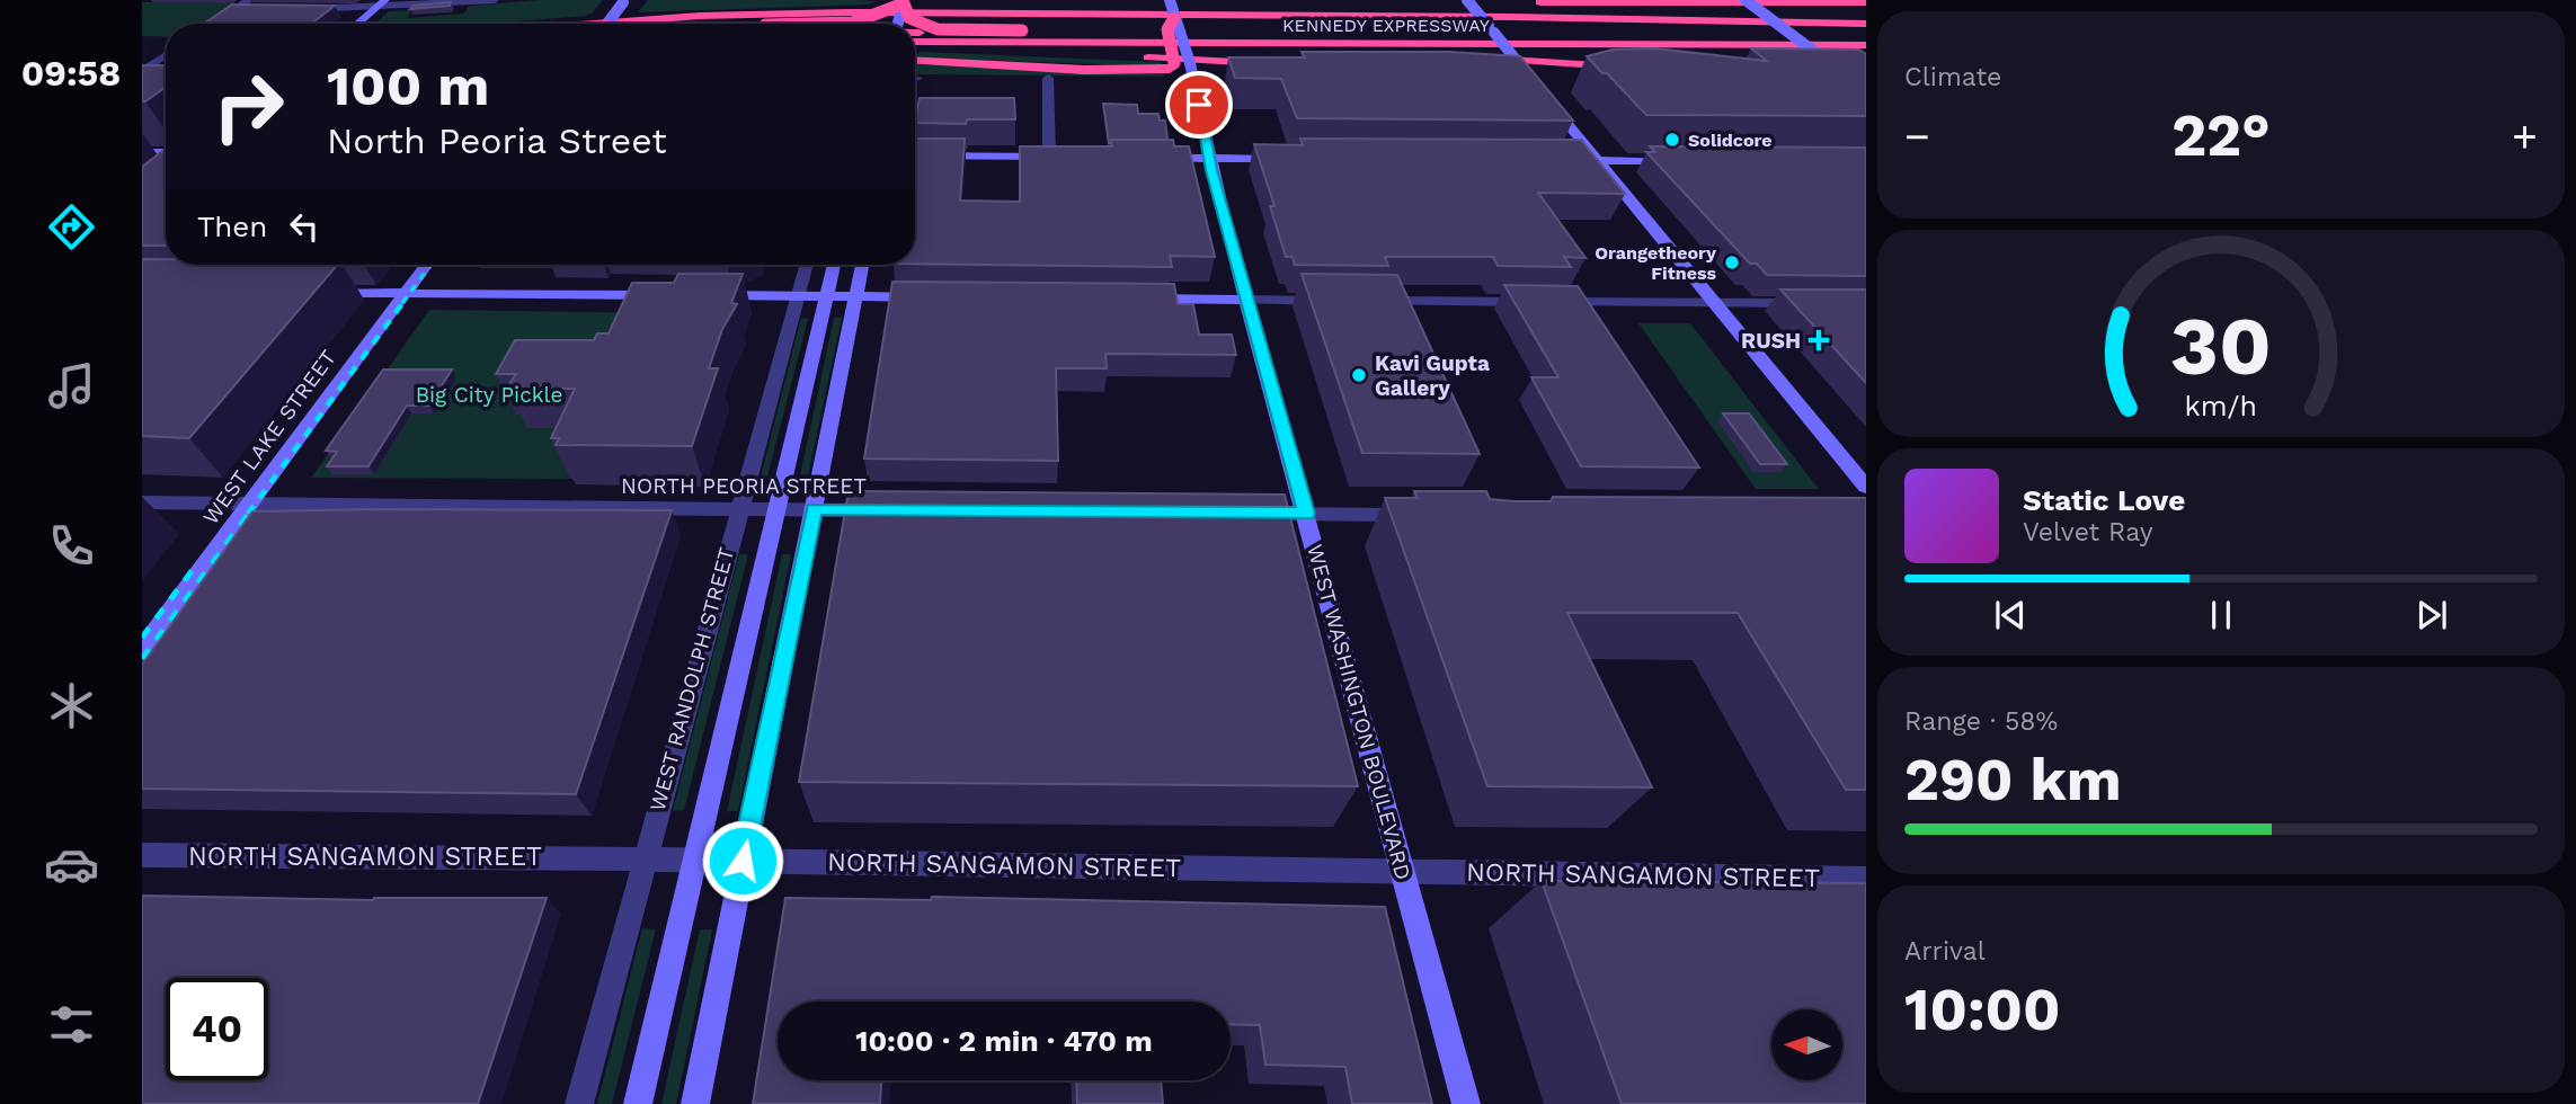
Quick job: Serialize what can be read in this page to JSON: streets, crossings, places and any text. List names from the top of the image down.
{
  "streets": {
    "highway": ["KENNEDY EXPRESSWAY"],
    "main road": ["WEST LAKE STREET", "WEST RANDOLPH STREET", "WEST WASHINGTON BOULEVARD"],
    "street": ["NORTH PEORIA STREET", "NORTH SANGAMON STREET"]
  },
  "crossings": [
    ["KENNEDY EXPRESSWAY", "WEST WASHINGTON BOULEVARD"],
    ["WEST LAKE STREET", "NORTH PEORIA STREET"],
    ["NORTH PEORIA STREET", "WEST RANDOLPH STREET"],
    ["WEST RANDOLPH STREET", "NORTH SANGAMON STREET"],
    ["WEST WASHINGTON BOULEVARD", "NORTH SANGAMON STREET"]
  ],
  "parks": ["Big City Pickle"],
  "places": {
    "other": ["Solidcore", "Orangetheory Fitness", "Kavi Gupta Gallery"],
    "health": ["RUSH"]
  },
  "north": "left",
  "page": {
    "tabs": "09:58",
    "tile": [
      "Climate",
      ["Range · 58%", "290 km"],
      ["Arrival", "10:00"]
    ],
    "turn": ["100 m", "North Peoria Street"],
    "heat": ["−", "22°", "+"],
    "then": "Then",
    "song": ["Static Love", "Velvet Ray"],
    "limit": "40",
    "trip": "10:00 · 2 min · 470 m",
    "gauge": ["30", "km/h"]
  }
}
